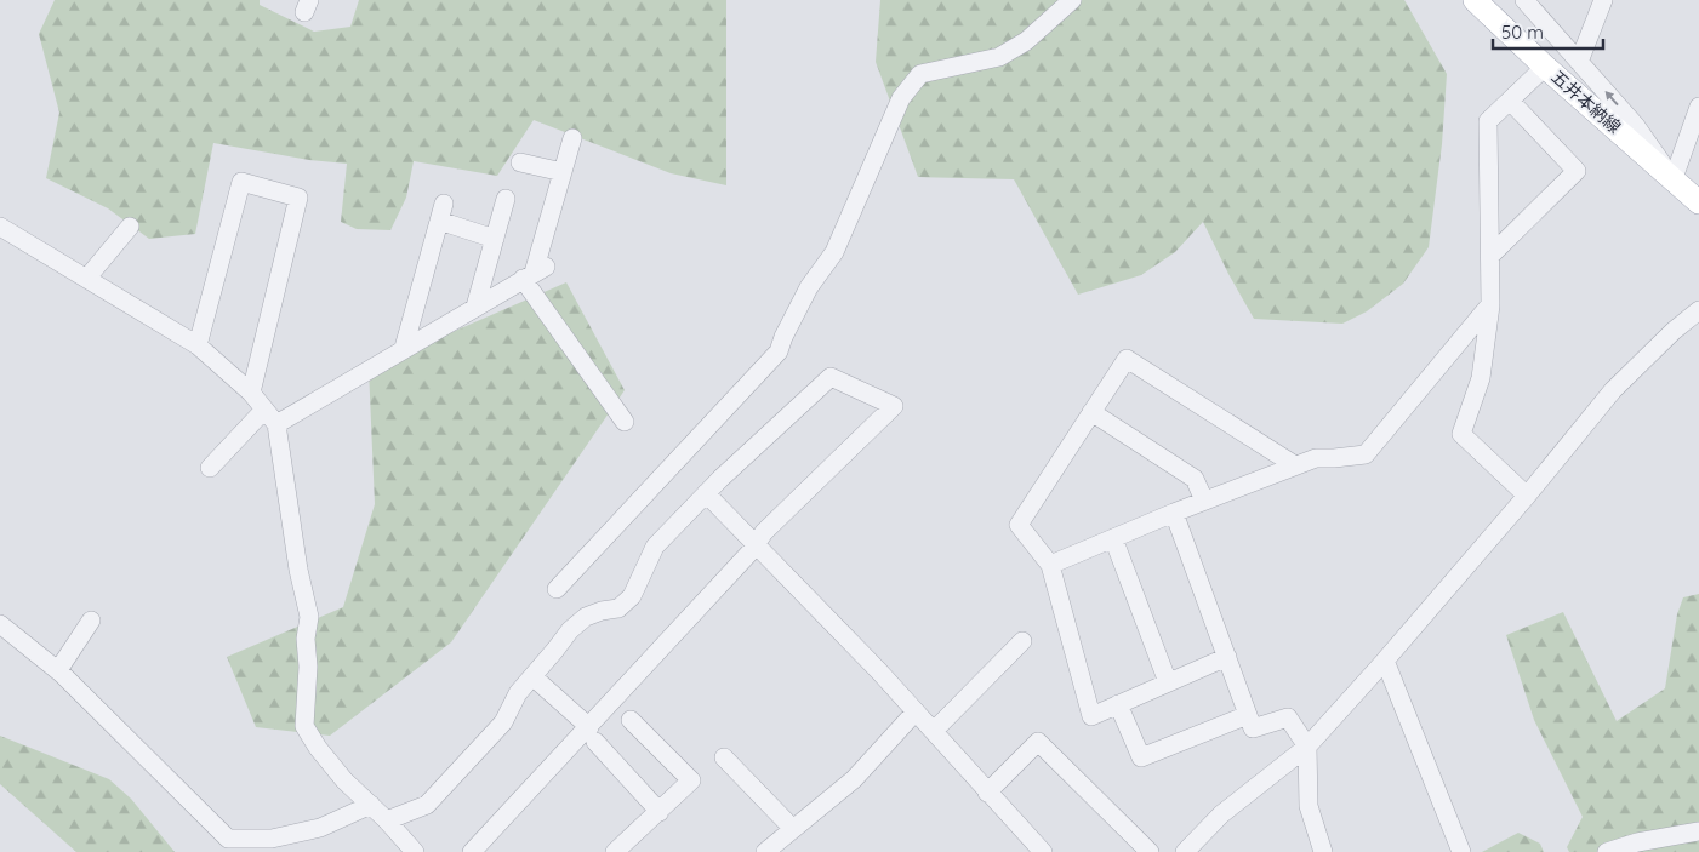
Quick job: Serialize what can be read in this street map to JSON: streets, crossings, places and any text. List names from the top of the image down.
{
  "streets": {
    "main road": ["五井本納線"]
  },
  "scale_bar": "50 m"
}
